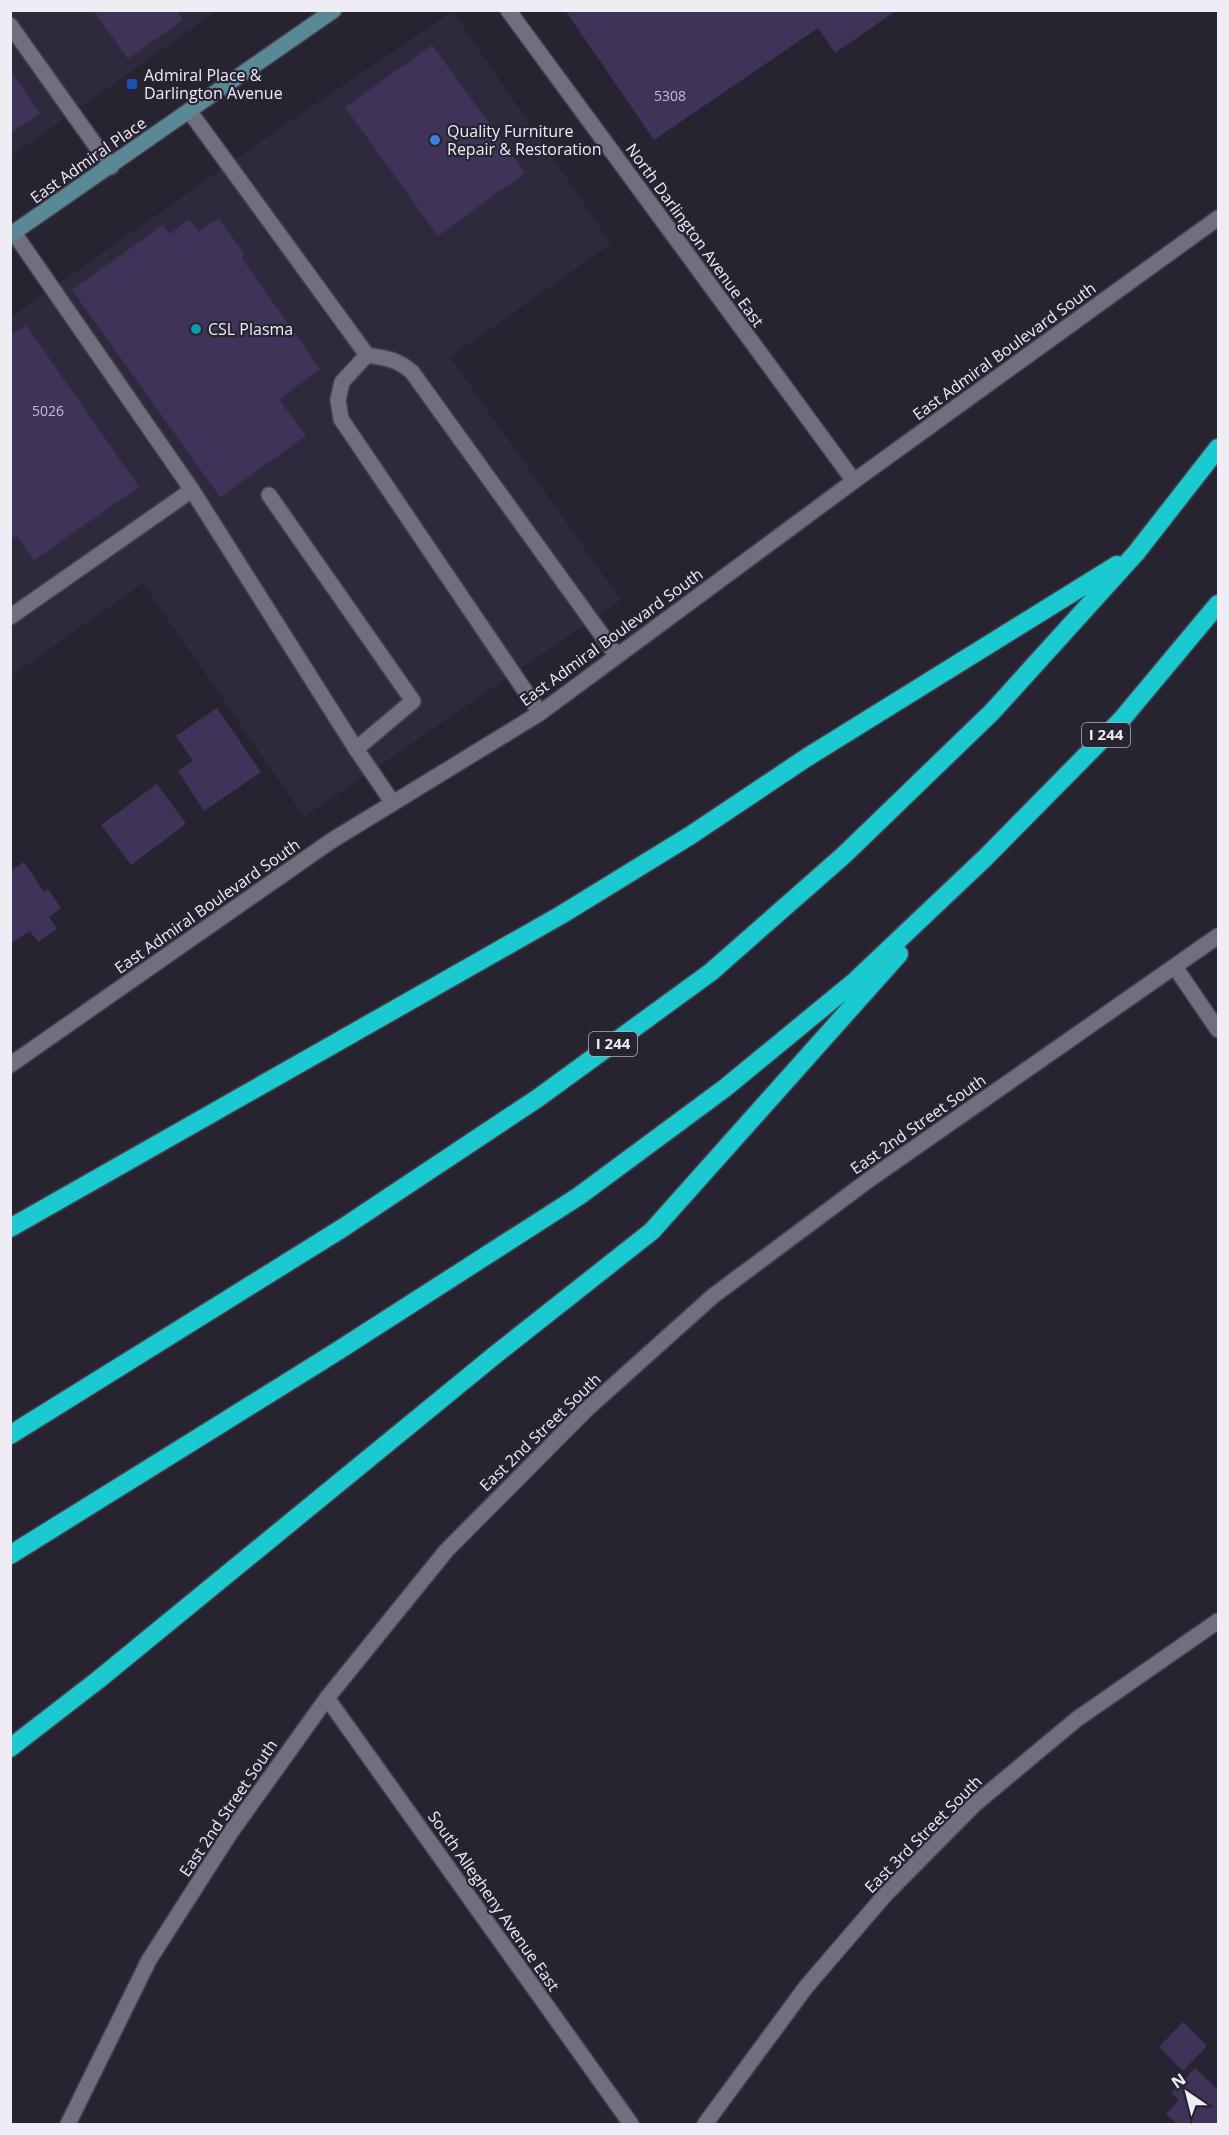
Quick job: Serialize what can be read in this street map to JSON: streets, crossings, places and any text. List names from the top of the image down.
{
  "streets": {
    "highway": ["I 244"],
    "main road": ["East Admiral Place"],
    "street": [
      "North Darlington Avenue East",
      "East Admiral Boulevard South",
      "East 2nd Street South",
      "East 3rd Street South",
      "South Allegheny Avenue East"
    ]
  },
  "crossings": [
    ["North Darlington Avenue East", "East Admiral Boulevard South"],
    ["East 2nd Street South", "South Allegheny Avenue East"]
  ],
  "places": {
    "transit": ["Admiral Place & Darlington Avenue"],
    "other": ["Quality Furniture Repair & Restoration", "CSL Plasma"]
  },
  "house_numbers": ["5308", "5026"],
  "north": "top left"
}
